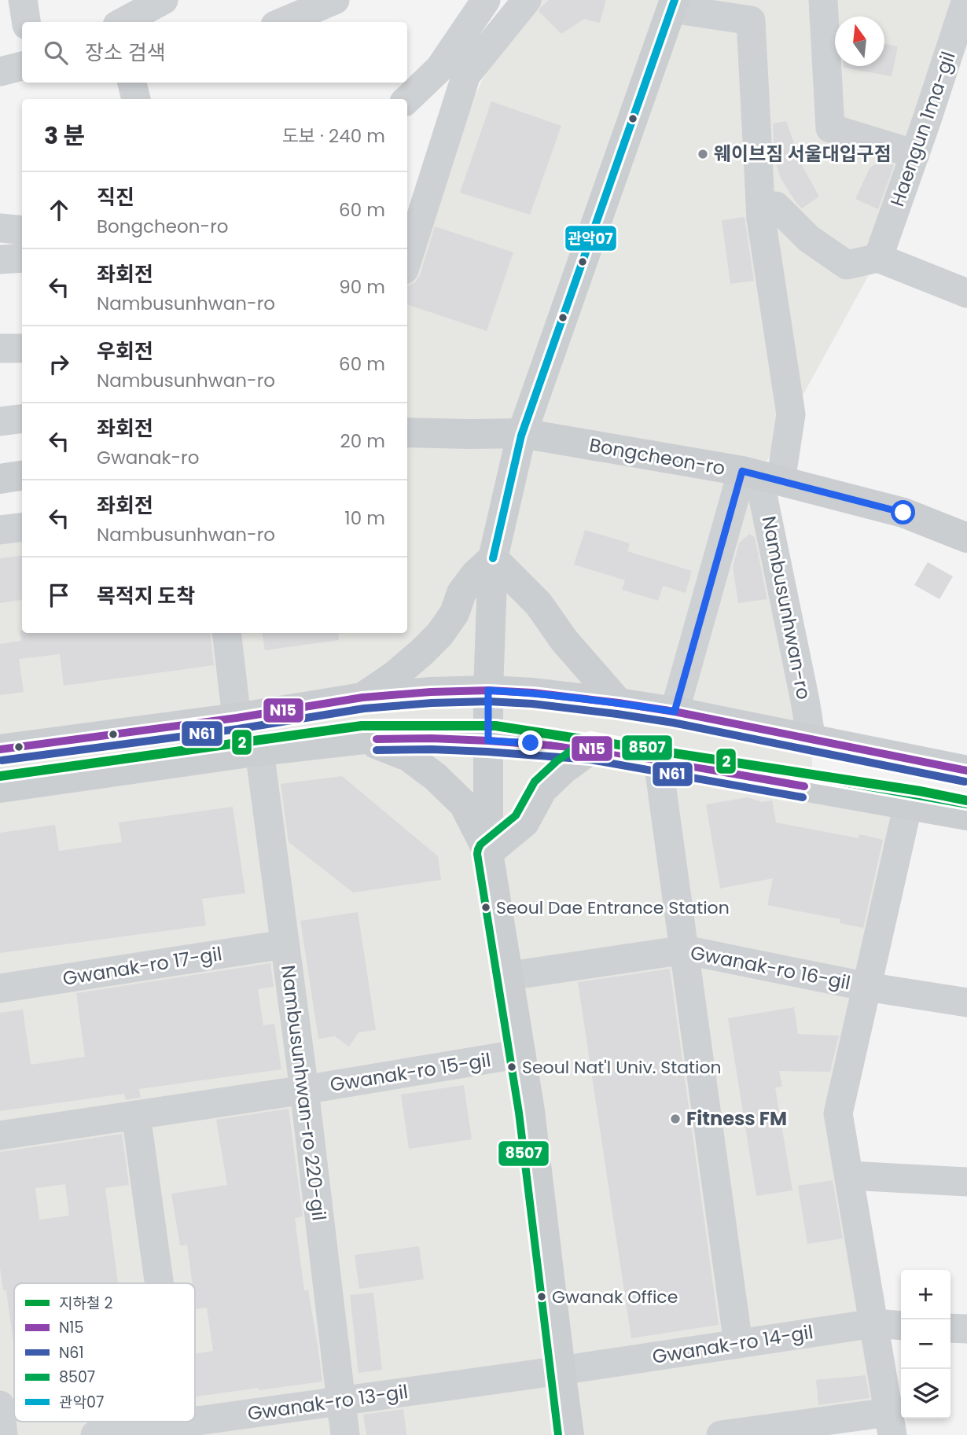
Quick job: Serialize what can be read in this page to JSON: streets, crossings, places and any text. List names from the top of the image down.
{
  "streets": {
    "main road": ["Bongcheon-ro"],
    "street": [
      "Haengun 1ma-gil",
      "Nambusunhwan-ro",
      "Gwanak-ro 17-gil",
      "Gwanak-ro 16-gil",
      "Gwanak-ro 15-gil",
      "Nambusunhwan-ro 220-gil",
      "Gwanak-ro 14-gil",
      "Gwanak-ro 13-gil"
    ]
  },
  "crossings": [
    ["Bongcheon-ro", "Nambusunhwan-ro"],
    ["Gwanak-ro 17-gil", "Nambusunhwan-ro 220-gil"],
    ["Gwanak-ro 15-gil", "Nambusunhwan-ro 220-gil"],
    ["Nambusunhwan-ro 220-gil", "Gwanak-ro 13-gil"],
    ["Gwanak-ro 14-gil", "Gwanak-ro 13-gil"]
  ],
  "places": [
    "웨이브짐 서울대입구점",
    "Seoul Dae Entrance Station",
    "Seoul Nat'l Univ. Station",
    "Fitness FM",
    "Gwanak Office"
  ],
  "lines": [
    "transit line 관악07",
    "transit line N15",
    "transit line N61",
    "metro line 2",
    "transit line 8507"
  ],
  "legend": [
    "지하철 2",
    "N15",
    "N61",
    "8507",
    "관악07"
  ],
  "north": "top",
  "page": {
    "search": "장소 검색",
    "heading": ["3 분", "도보 · 240 m"],
    "list": [
      ["직진", "Bongcheon-ro", "60 m"],
      ["좌회전", "Nambusunhwan-ro", "90 m"],
      ["우회전", "Nambusunhwan-ro", "60 m"],
      ["좌회전", "Gwanak-ro", "20 m"],
      ["좌회전", "Nambusunhwan-ro", "10 m"],
      "목적지 도착"
    ],
    "map_buttons": ["+", "−"]
  }
}
